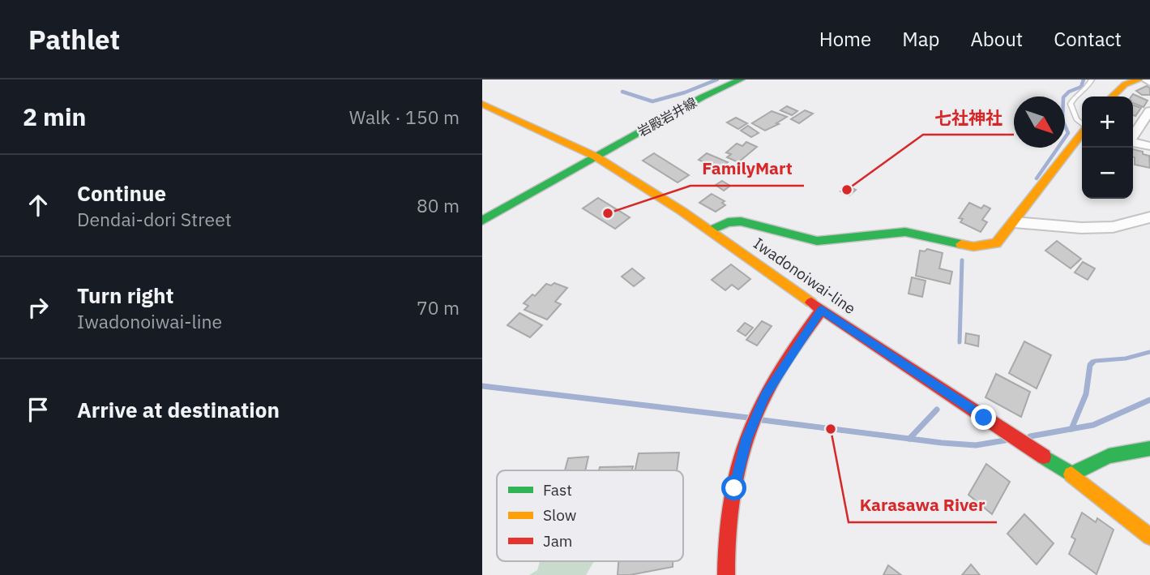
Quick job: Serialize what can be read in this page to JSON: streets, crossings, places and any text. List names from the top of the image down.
{
  "streets": {
    "street": ["岩殿岩井線", "Iwadonoiwai-line"]
  },
  "crossings": [
    ["岩殿岩井線", "Iwadonoiwai-line"]
  ],
  "places": ["七社神社", "FamilyMart", "Karasawa River"],
  "legend": ["Fast", "Slow", "Jam"],
  "north": "bottom right",
  "page": {
    "header": "Pathlet",
    "nav": [
      "Home",
      "Map",
      "About",
      "Contact"
    ],
    "heading": ["2 min", "Walk · 150 m"],
    "map_buttons": ["+", "−"],
    "list": [
      ["Continue", "Dendai-dori Street", "80 m"],
      ["Turn right", "Iwadonoiwai-line", "70 m"],
      "Arrive at destination"
    ]
  }
}
